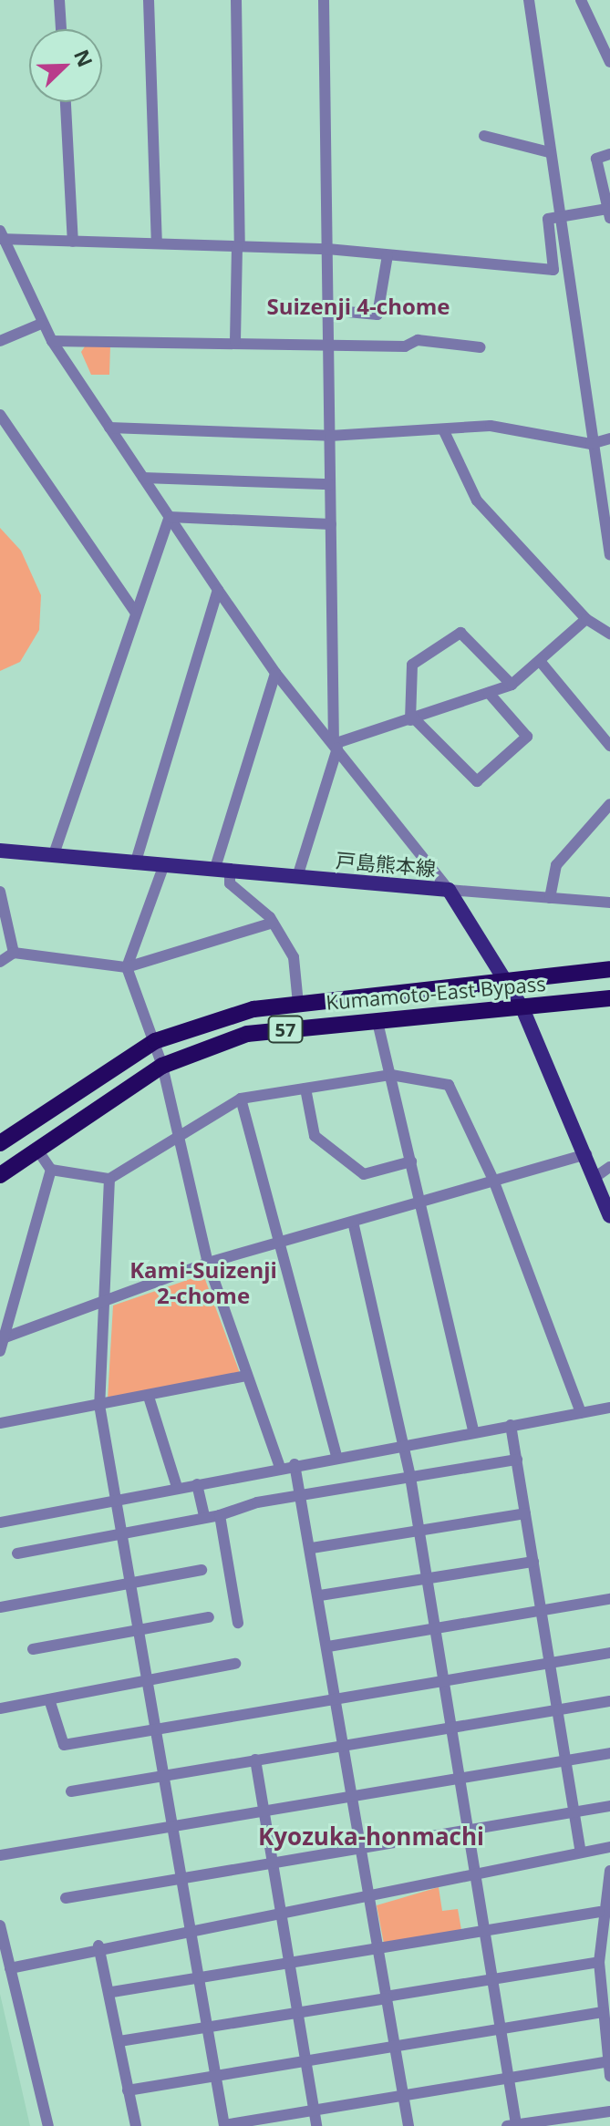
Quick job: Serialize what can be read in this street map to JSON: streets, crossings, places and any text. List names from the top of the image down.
{
  "streets": {
    "highway": ["Kumamoto-East Bypass", "57"],
    "main road": ["戸島熊本線"]
  },
  "crossings": [
    ["戸島熊本線", "Kumamoto-East Bypass"]
  ],
  "districts": ["Suizenji 4-chome", "Kami-Suizenji 2-chome", "Kyozuka-honmachi"],
  "north": "top right"
}
